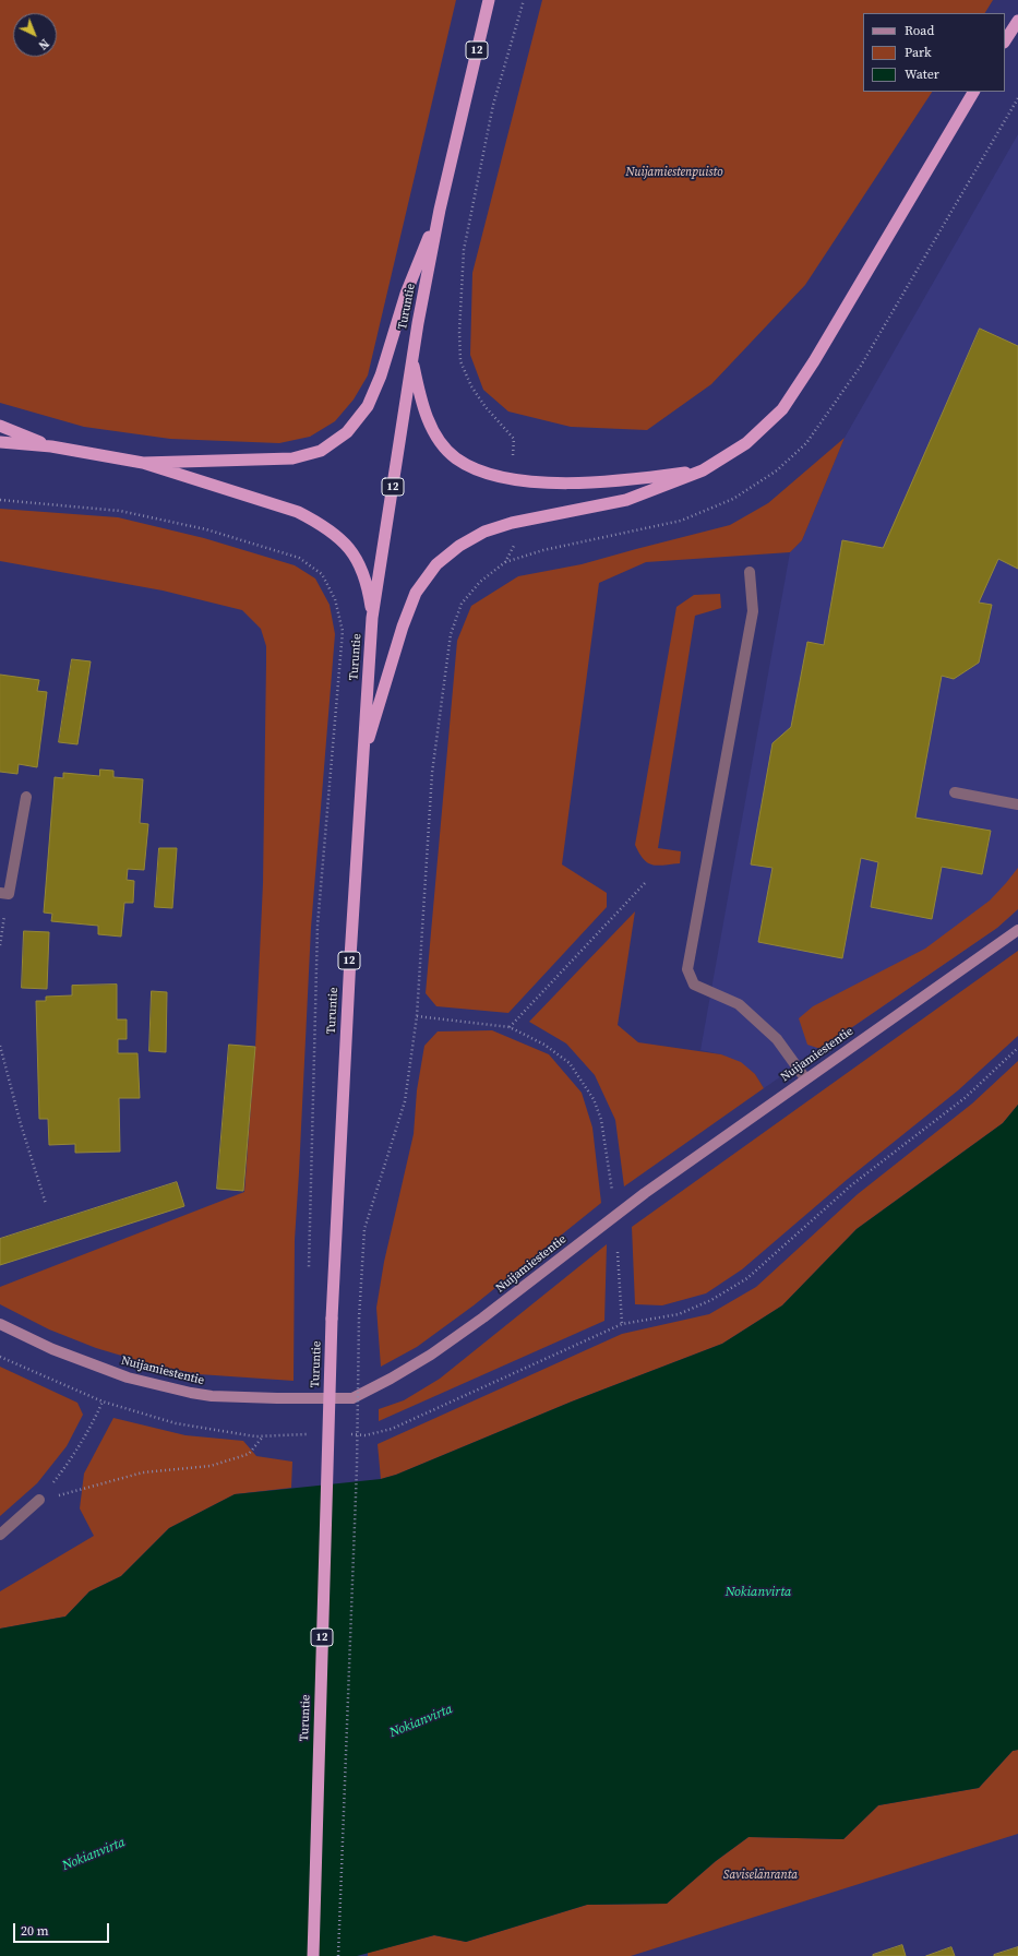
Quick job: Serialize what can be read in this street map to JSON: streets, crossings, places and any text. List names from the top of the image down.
{
  "streets": {
    "highway": ["12", "Turuntie"],
    "main road": ["Nuijamiestentie"]
  },
  "water": ["Nokianvirta"],
  "parks": ["Nuijamiestenpuisto", "Saviselänranta"],
  "legend": ["Road", "Park", "Water"],
  "scale_bar": "20 m",
  "north": "bottom right"
}
